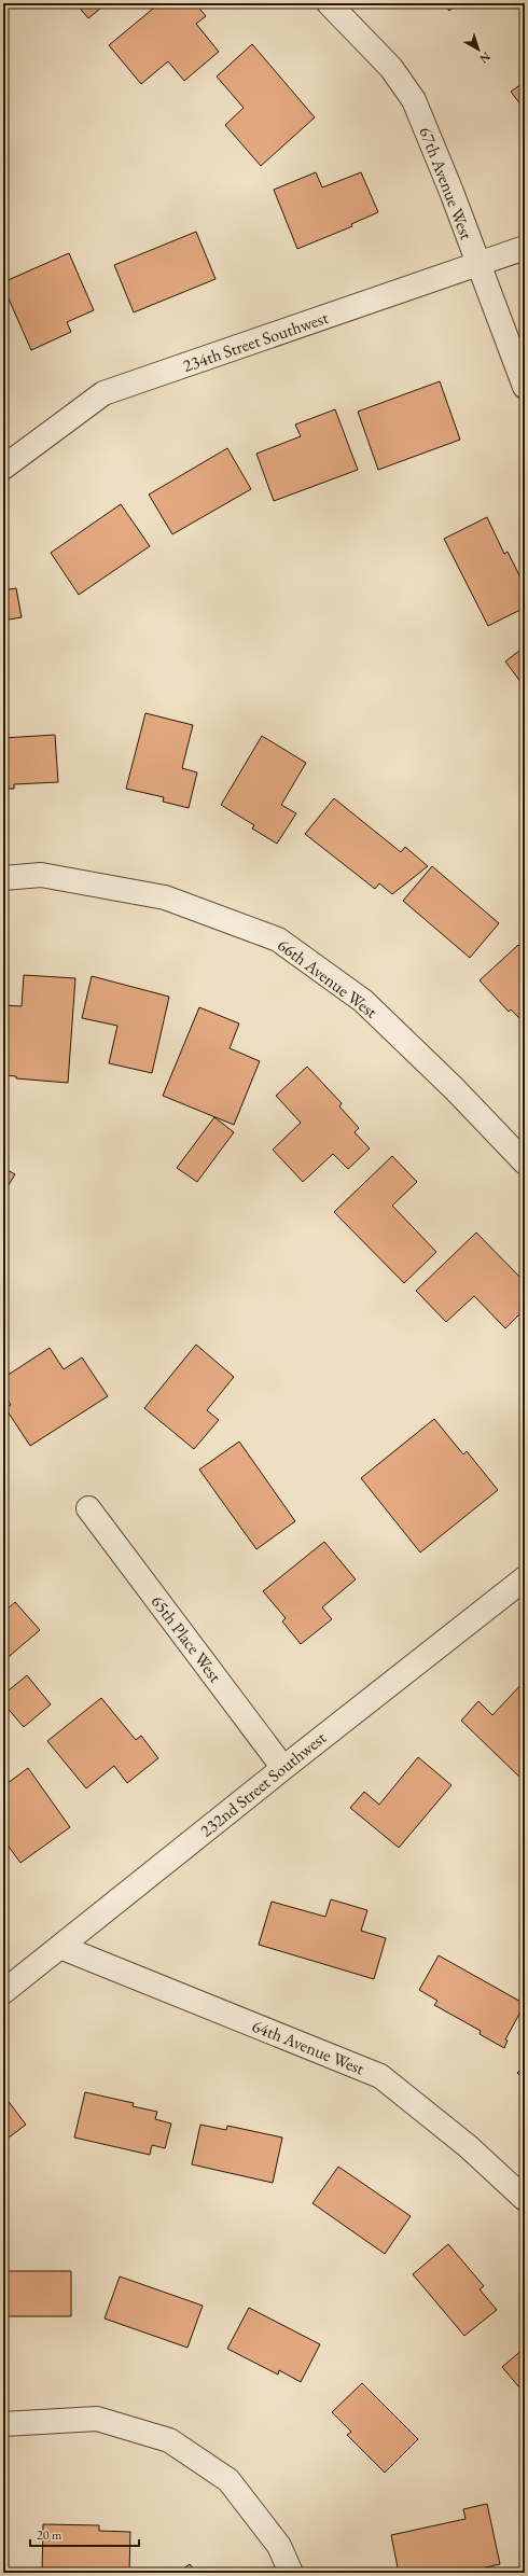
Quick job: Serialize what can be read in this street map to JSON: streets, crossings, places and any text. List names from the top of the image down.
{
  "streets": {
    "street": [
      "67th Avenue West",
      "234th Street Southwest",
      "66th Avenue West",
      "65th Place West",
      "232nd Street Southwest",
      "64th Avenue West"
    ]
  },
  "crossings": [
    ["67th Avenue West", "234th Street Southwest"],
    ["65th Place West", "232nd Street Southwest"],
    ["232nd Street Southwest", "64th Avenue West"]
  ],
  "scale_bar": "20 m",
  "north": "bottom right"
}
